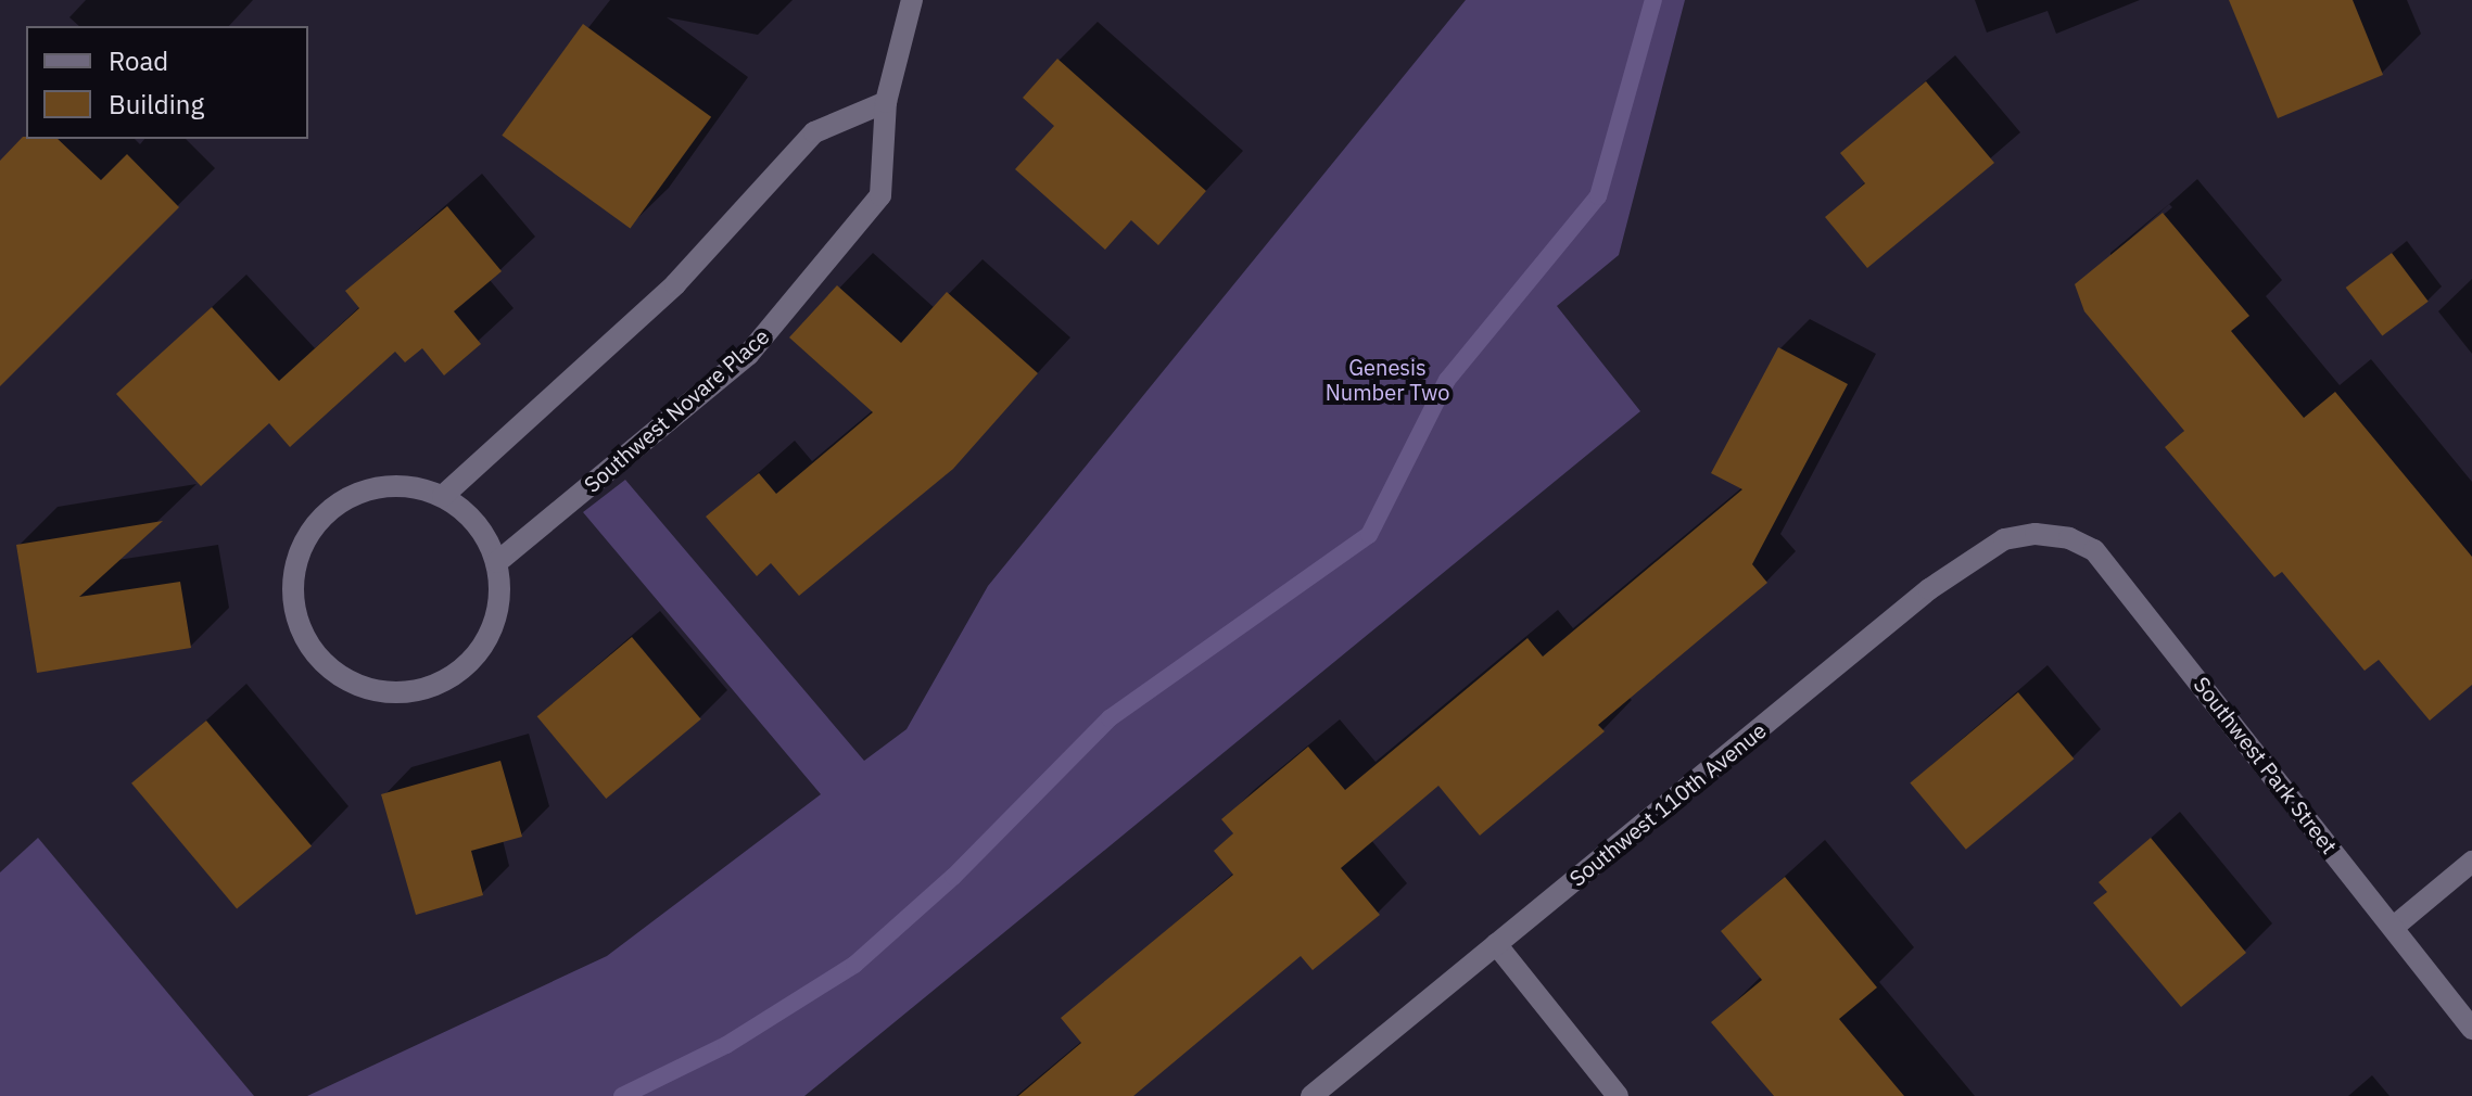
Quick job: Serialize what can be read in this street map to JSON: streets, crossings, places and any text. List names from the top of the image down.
{
  "streets": {
    "street": ["Southwest Novare Place", "Southwest Park Street", "Southwest 110th Avenue"]
  },
  "crossings": [
    ["Southwest Park Street", "Southwest 110th Avenue"]
  ],
  "parks": ["Genesis Number Two"],
  "legend": ["Road", "Building"]
}
